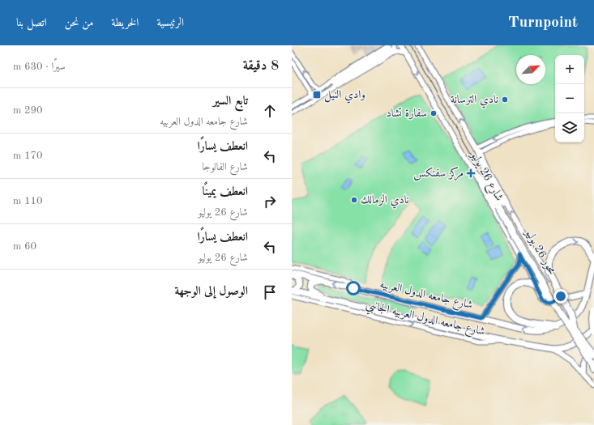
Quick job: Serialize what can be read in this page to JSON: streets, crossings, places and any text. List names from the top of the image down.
{
  "streets": {
    "highway": ["محور 26 يوليو"],
    "main road": ["شارع 26 يوليو", "شارع جامعه الدول العربيه"],
    "street": ["شارع جامعه الدول العربيه الجانبي"]
  },
  "crossings": [
    ["شارع 26 يوليو", "محور 26 يوليو"]
  ],
  "one_way": ["شارع جامعه الدول العربيه الجانبي"],
  "places": {
    "transit": ["وادي النيل"],
    "other": ["نادي الترسانة", "سفارة تشاد", "نادي الزمالك"],
    "health": ["مركز سفنكس"]
  },
  "north": "top right",
  "page": {
    "header": "Turnpoint",
    "nav": [
      "الرئيسية",
      "الخريطة",
      "من نحن",
      "اتصل بنا"
    ],
    "heading": ["8 دقيقة", "سيرًا · 630 m"],
    "map_buttons": ["+", "−"],
    "list": [
      ["تابع السير", "شارع جامعه الدول العربيه", "290 m"],
      ["انعطف يسارًا", "شارع الفالوجا", "170 m"],
      ["انعطف يمينًا", "شارع 26 يوليو", "110 m"],
      ["انعطف يسارًا", "شارع 26 يوليو", "60 m"],
      "الوصول إلى الوجهة"
    ]
  }
}
